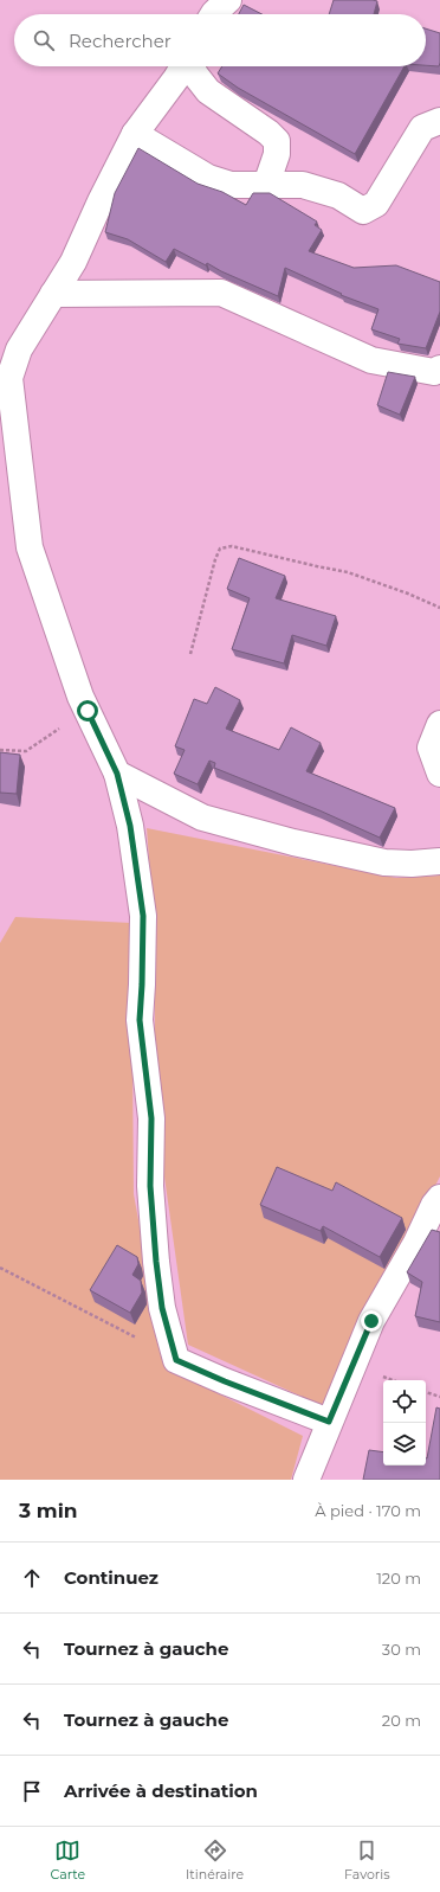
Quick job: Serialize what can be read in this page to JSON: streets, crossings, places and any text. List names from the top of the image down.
{
  "page": {
    "search": "Rechercher",
    "heading": ["3 min", "À pied · 170 m"],
    "list": [
      ["Continuez", "120 m"],
      ["Tournez à gauche", "30 m"],
      ["Tournez à gauche", "20 m"],
      "Arrivée à destination"
    ],
    "nav": ["Carte", "Itinéraire", "Favoris"]
  }
}
